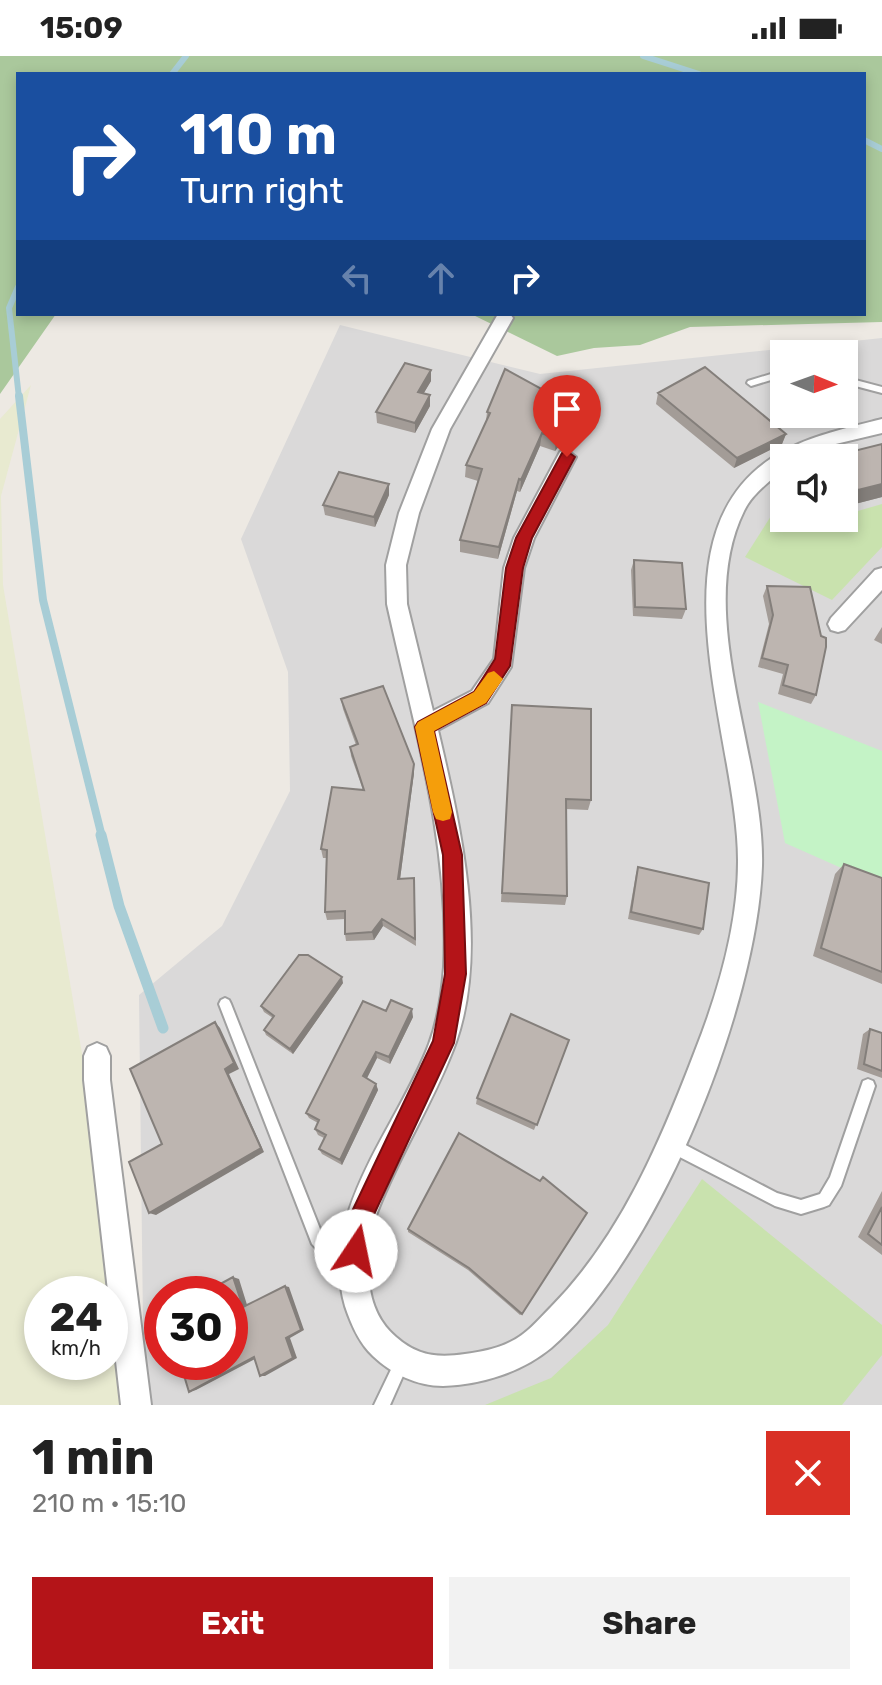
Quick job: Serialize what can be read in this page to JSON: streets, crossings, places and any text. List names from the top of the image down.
{
  "north": "right",
  "page": {
    "status": "15:09",
    "turn": ["110 m", "Turn right"],
    "speed": "24 km/h",
    "limit": "30",
    "heading": ["1 min", "210 m · 15:10"],
    "buttons": ["Exit", "Share"]
  }
}
